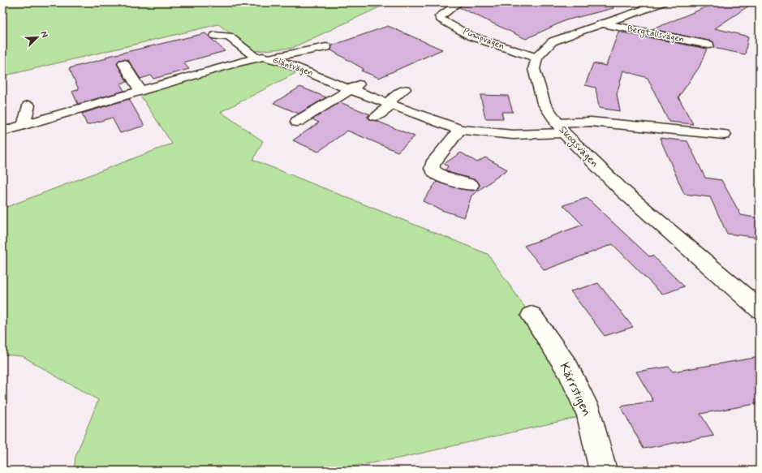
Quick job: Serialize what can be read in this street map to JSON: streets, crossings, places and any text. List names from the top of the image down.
{
  "streets": {
    "street": [
      "Bergtallsvägen",
      "Pumpvägen",
      "Gläntvägen",
      "Skogsvägen",
      "Kärrstigen"
    ]
  },
  "crossings": [
    ["Pumpvägen", "Skogsvägen"],
    ["Gläntvägen", "Skogsvägen"]
  ],
  "north": "top right"
}
